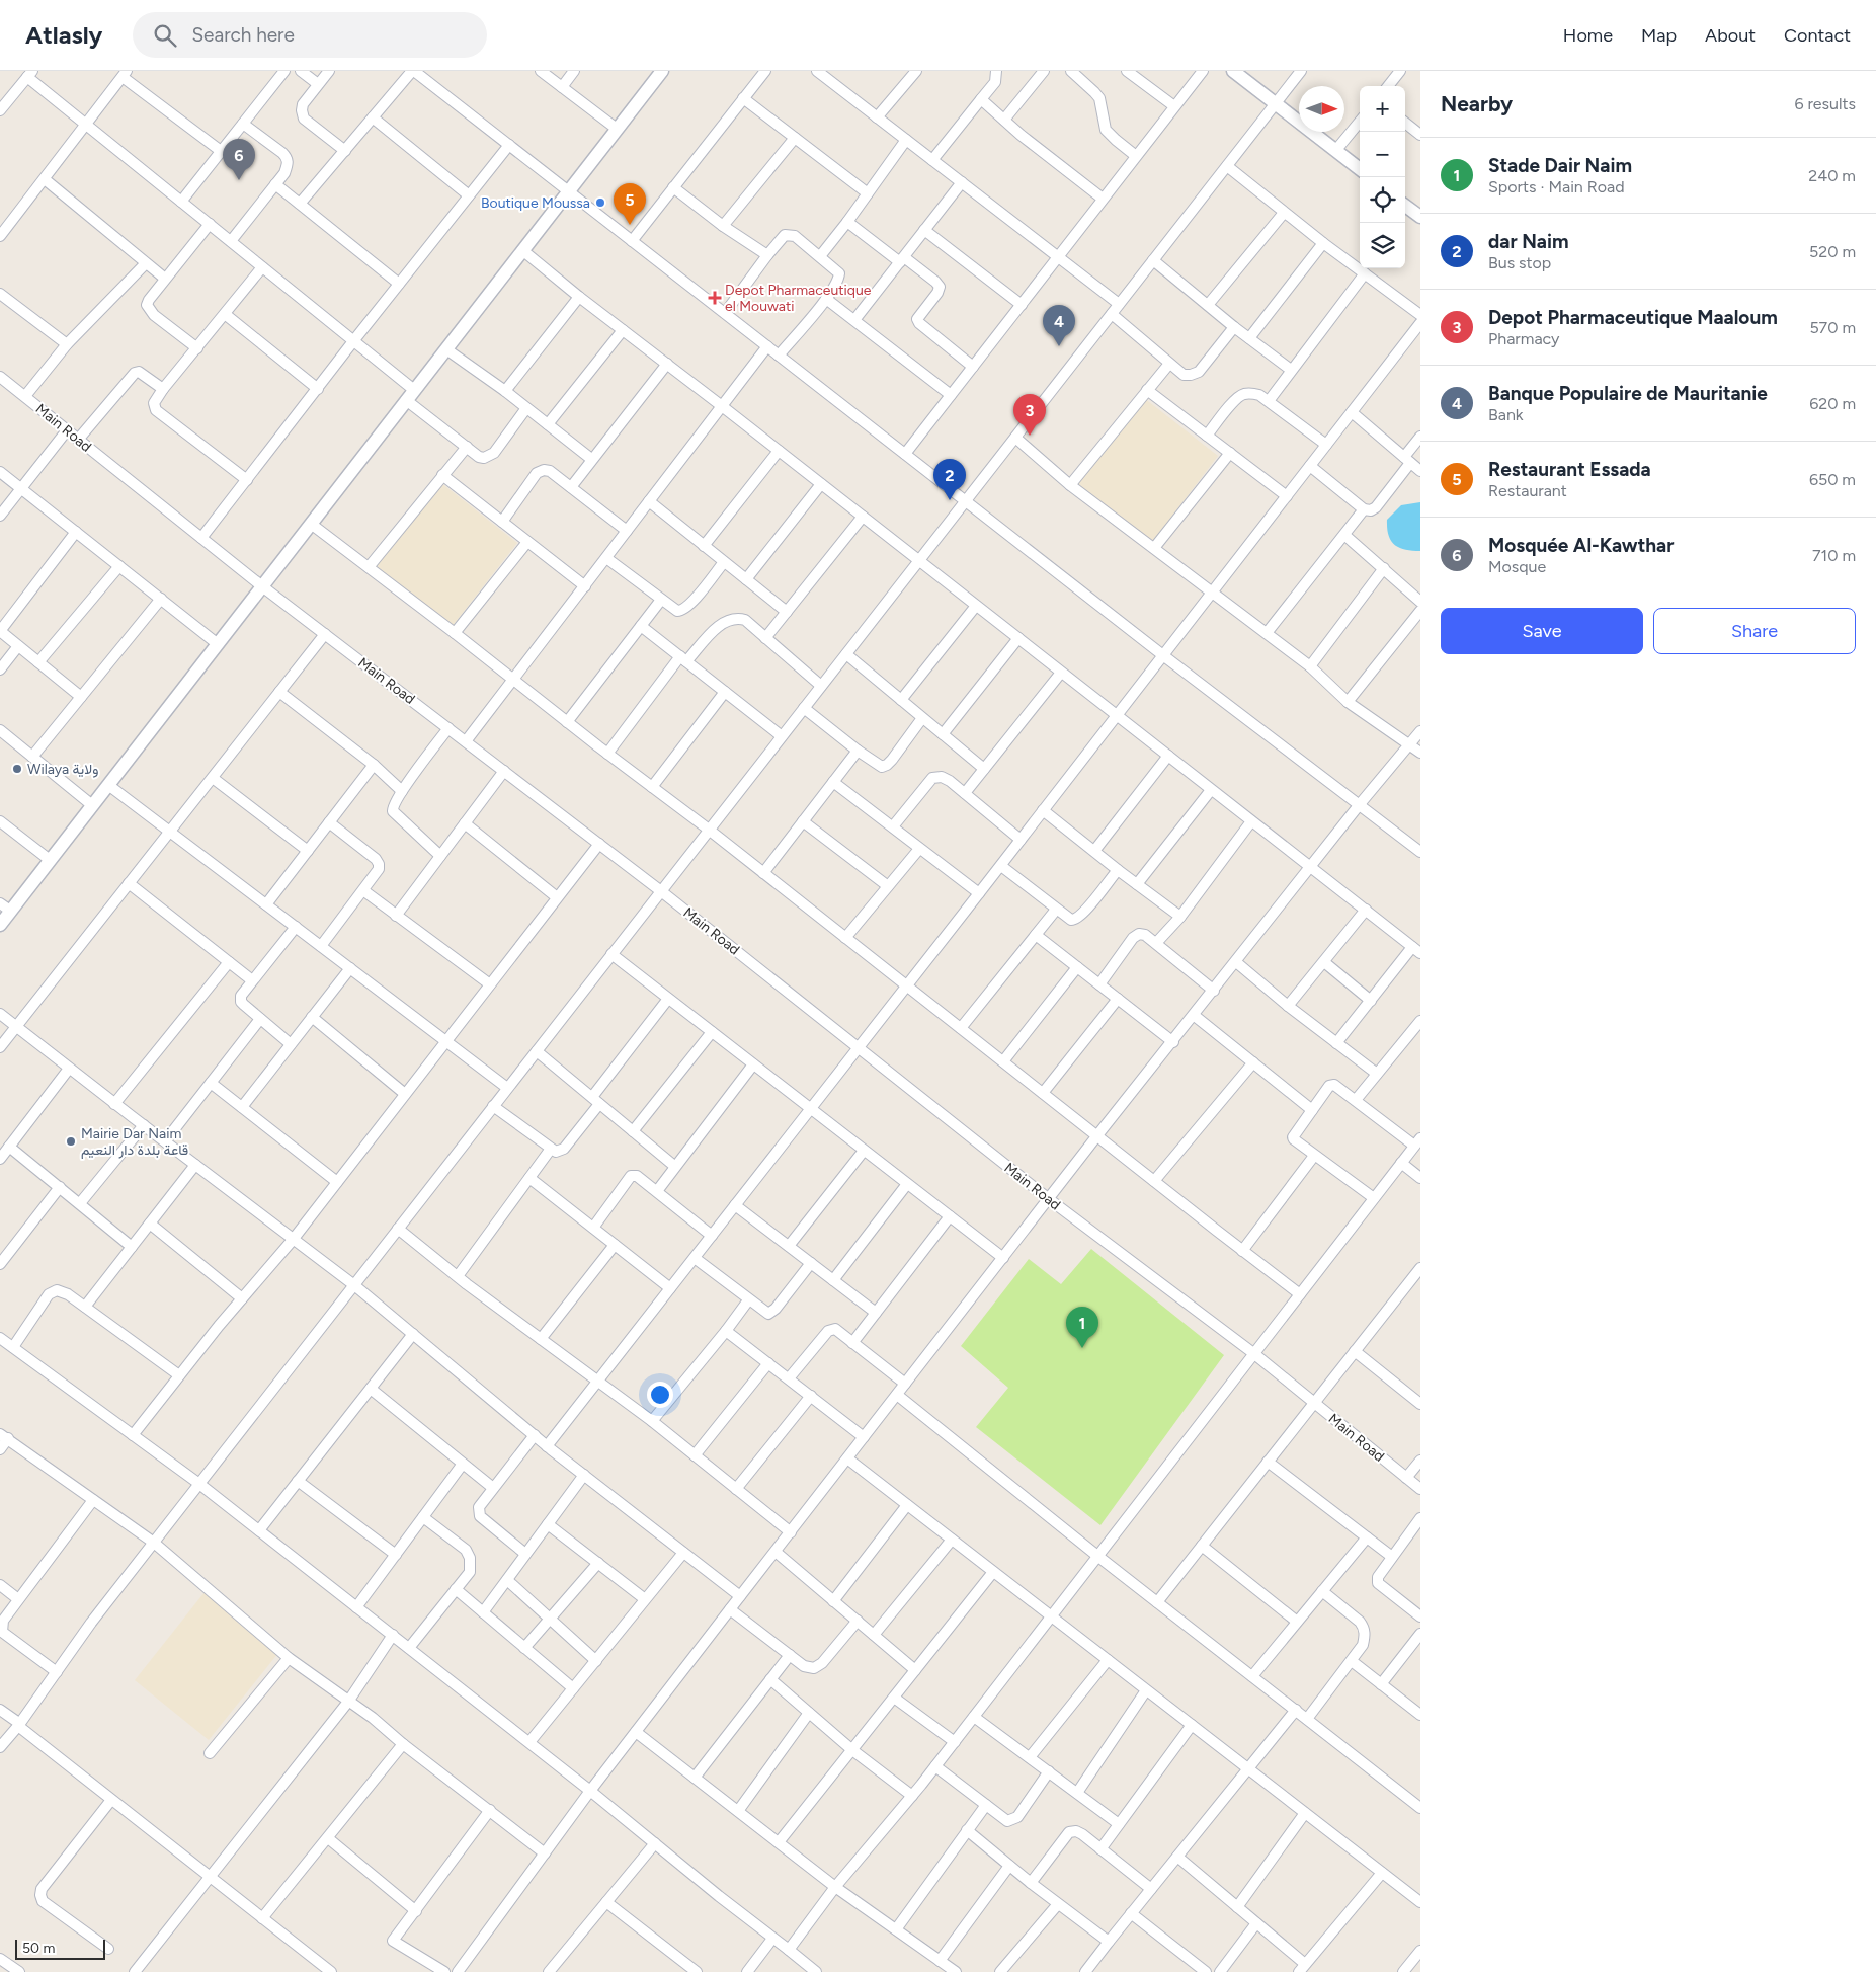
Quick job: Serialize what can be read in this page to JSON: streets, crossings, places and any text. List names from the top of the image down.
{
  "streets": {
    "street": ["Main Road"]
  },
  "places": {
    "other": ["Boutique Moussa", "Wilaya ولاية", "Mairie Dar Naim قاعة بلدة دار النعيم"],
    "health": ["Depot Pharmaceutique el Mouwati"]
  },
  "scale_bar": "50 m",
  "north": "right",
  "page": {
    "header": "Atlasly",
    "search": "Search here",
    "nav": [
      "Home",
      "Map",
      "About",
      "Contact"
    ],
    "heading": ["Nearby", "6 results"],
    "map_buttons": ["+", "−"],
    "list": [
      {
        "mark": "1",
        "name": "Stade Dair Naim",
        "note": "Sports · Main Road",
        "value": "240 m"
      },
      {
        "mark": "2",
        "name": "dar Naim",
        "note": "Bus stop",
        "value": "520 m"
      },
      {
        "mark": "3",
        "name": "Depot Pharmaceutique Maaloum",
        "note": "Pharmacy",
        "value": "570 m"
      },
      {
        "mark": "4",
        "name": "Banque Populaire de Mauritanie",
        "note": "Bank",
        "value": "620 m"
      },
      {
        "mark": "5",
        "name": "Restaurant Essada",
        "note": "Restaurant",
        "value": "650 m"
      },
      {
        "mark": "6",
        "name": "Mosquée Al-Kawthar",
        "note": "Mosque",
        "value": "710 m"
      }
    ],
    "pins": [
      "6",
      "5",
      "4",
      "3",
      "2",
      "1"
    ],
    "buttons": ["Save", "Share"],
    "scale": "50 m"
  }
}
